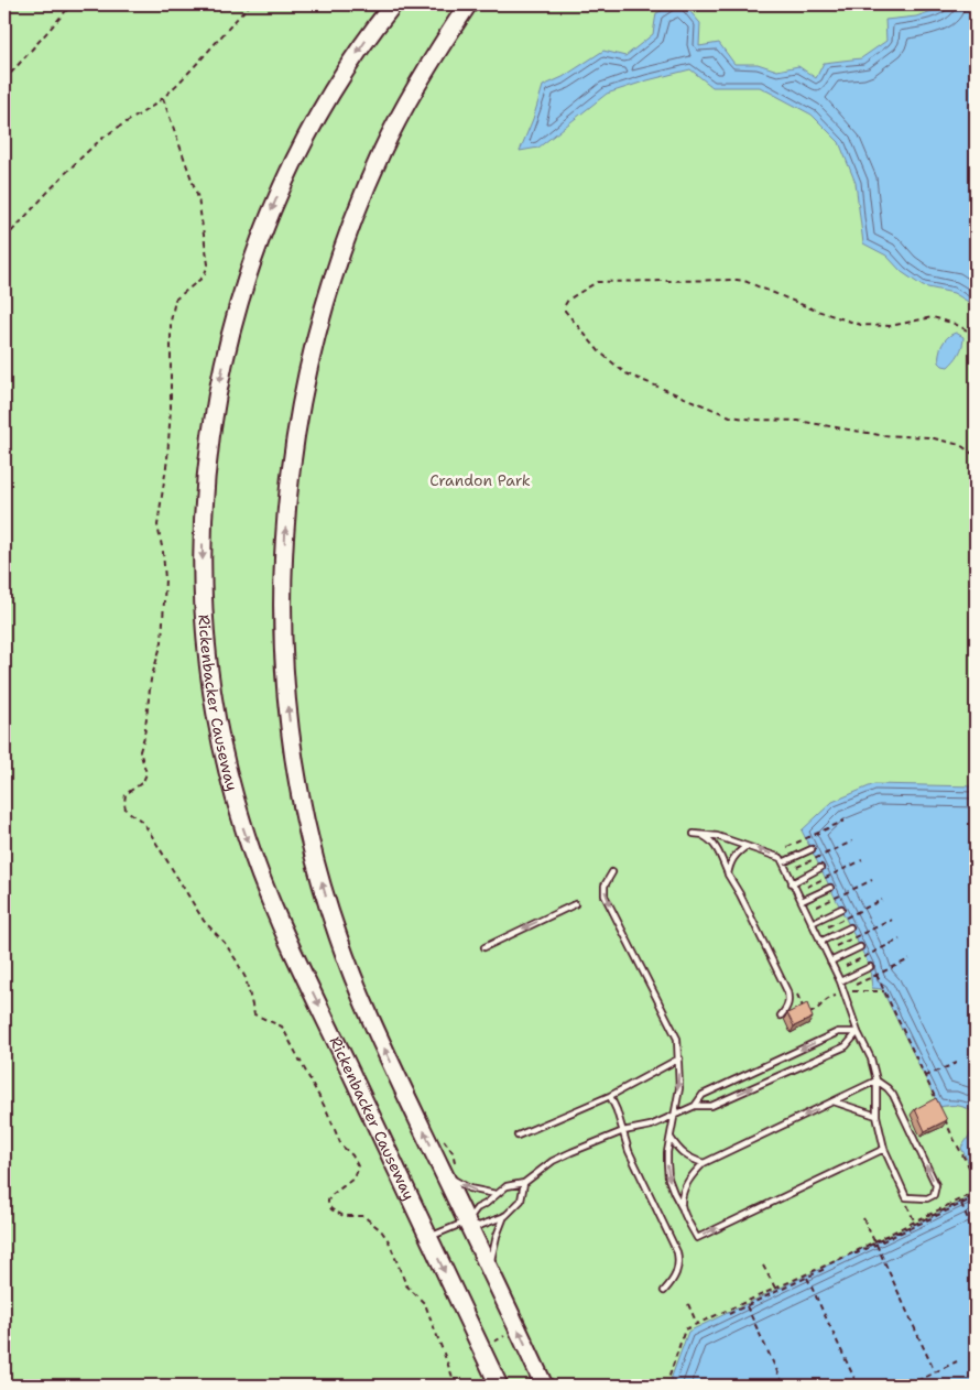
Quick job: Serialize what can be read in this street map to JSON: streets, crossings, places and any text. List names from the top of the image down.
{
  "streets": {
    "main road": ["Rickenbacker Causeway"]
  },
  "parks": ["Crandon Park"]
}
